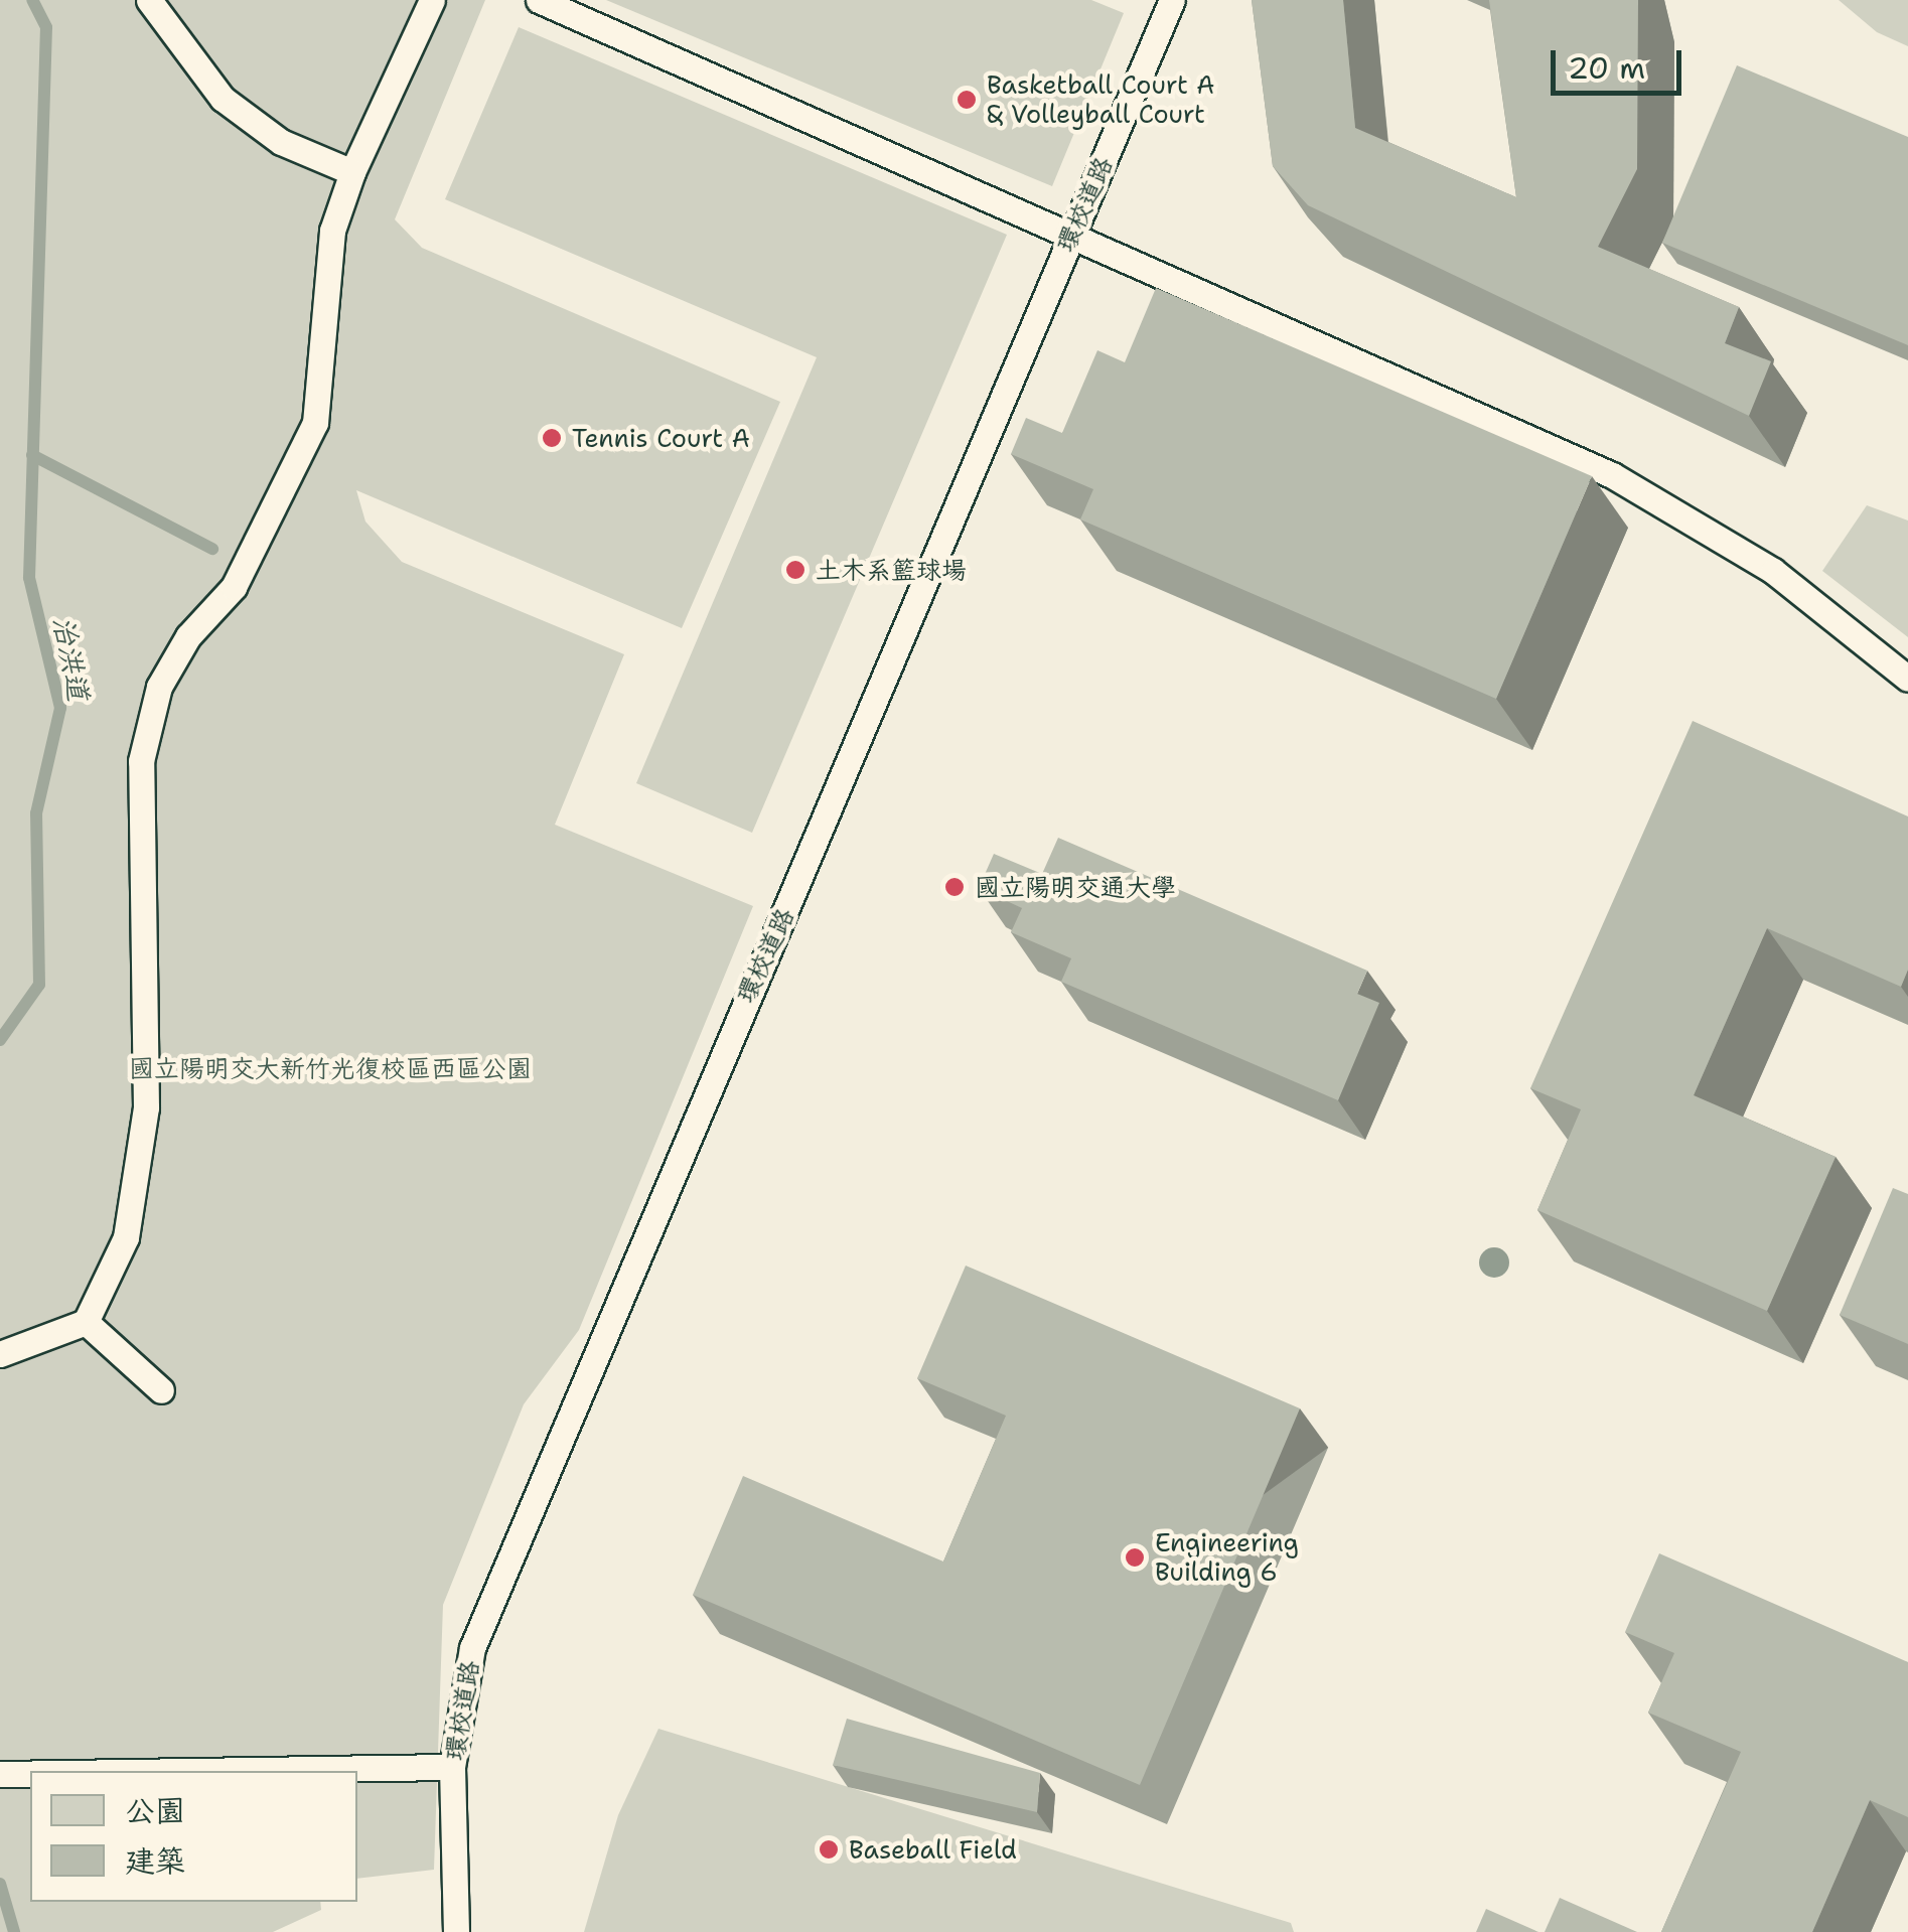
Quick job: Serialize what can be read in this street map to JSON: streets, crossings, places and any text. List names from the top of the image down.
{
  "streets": {
    "lane": ["環校道路"]
  },
  "water": ["治洪道"],
  "parks": ["國立陽明交大新竹光復校區西區公園"],
  "places": [
    "Basketball Court A & Volleyball Court",
    "Tennis Court A",
    "土木系籃球場",
    "國立陽明交通大學",
    "Engineering Building 6",
    "Baseball Field"
  ],
  "legend": ["公園", "建築"],
  "scale_bar": "20 m"
}
